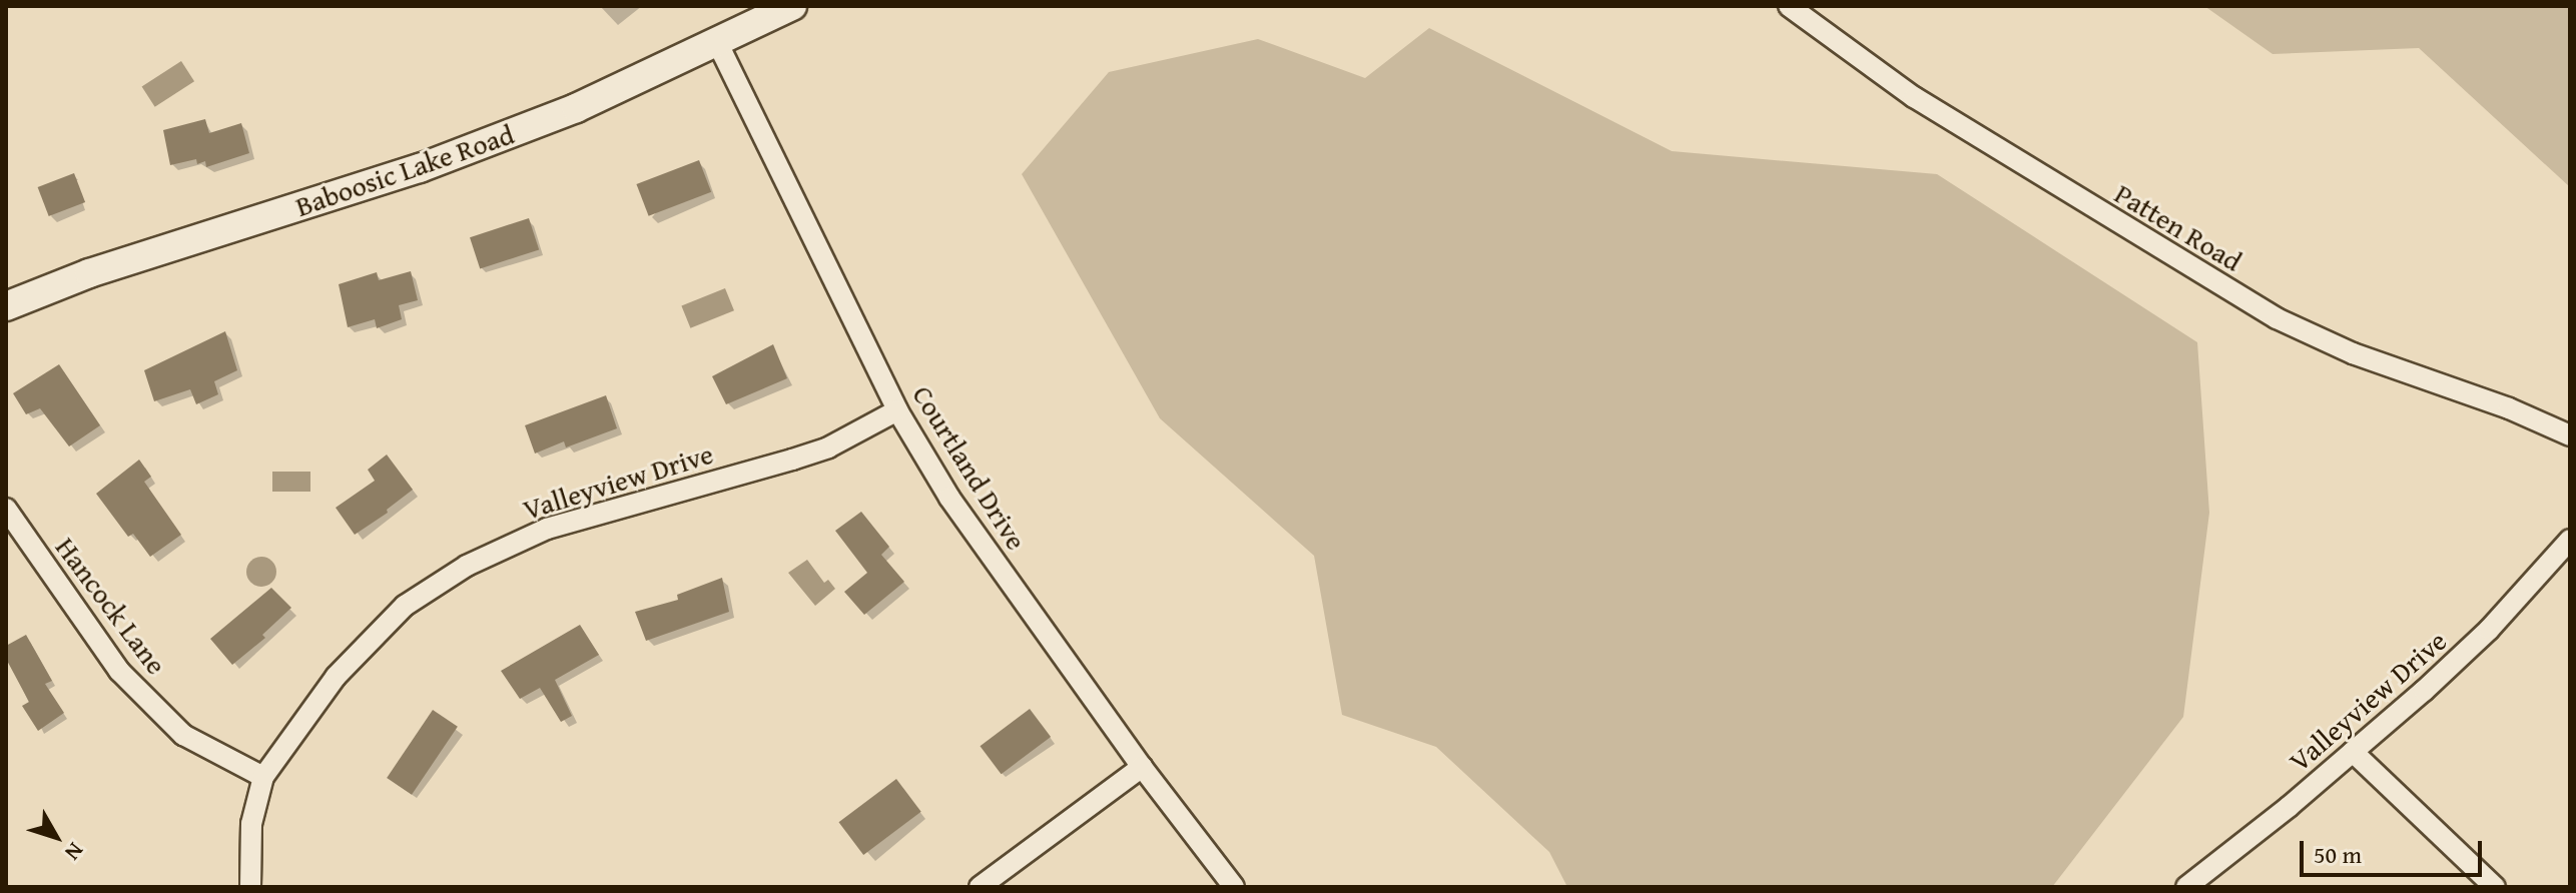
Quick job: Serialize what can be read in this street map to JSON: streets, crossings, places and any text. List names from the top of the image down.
{
  "streets": {
    "street": [
      "Baboosic Lake Road",
      "Patten Road",
      "Courtland Drive",
      "Valleyview Drive",
      "Hancock Lane"
    ]
  },
  "crossings": [
    ["Baboosic Lake Road", "Courtland Drive"],
    ["Courtland Drive", "Valleyview Drive"],
    ["Valleyview Drive", "Hancock Lane"]
  ],
  "scale_bar": "50 m",
  "north": "bottom right"
}
